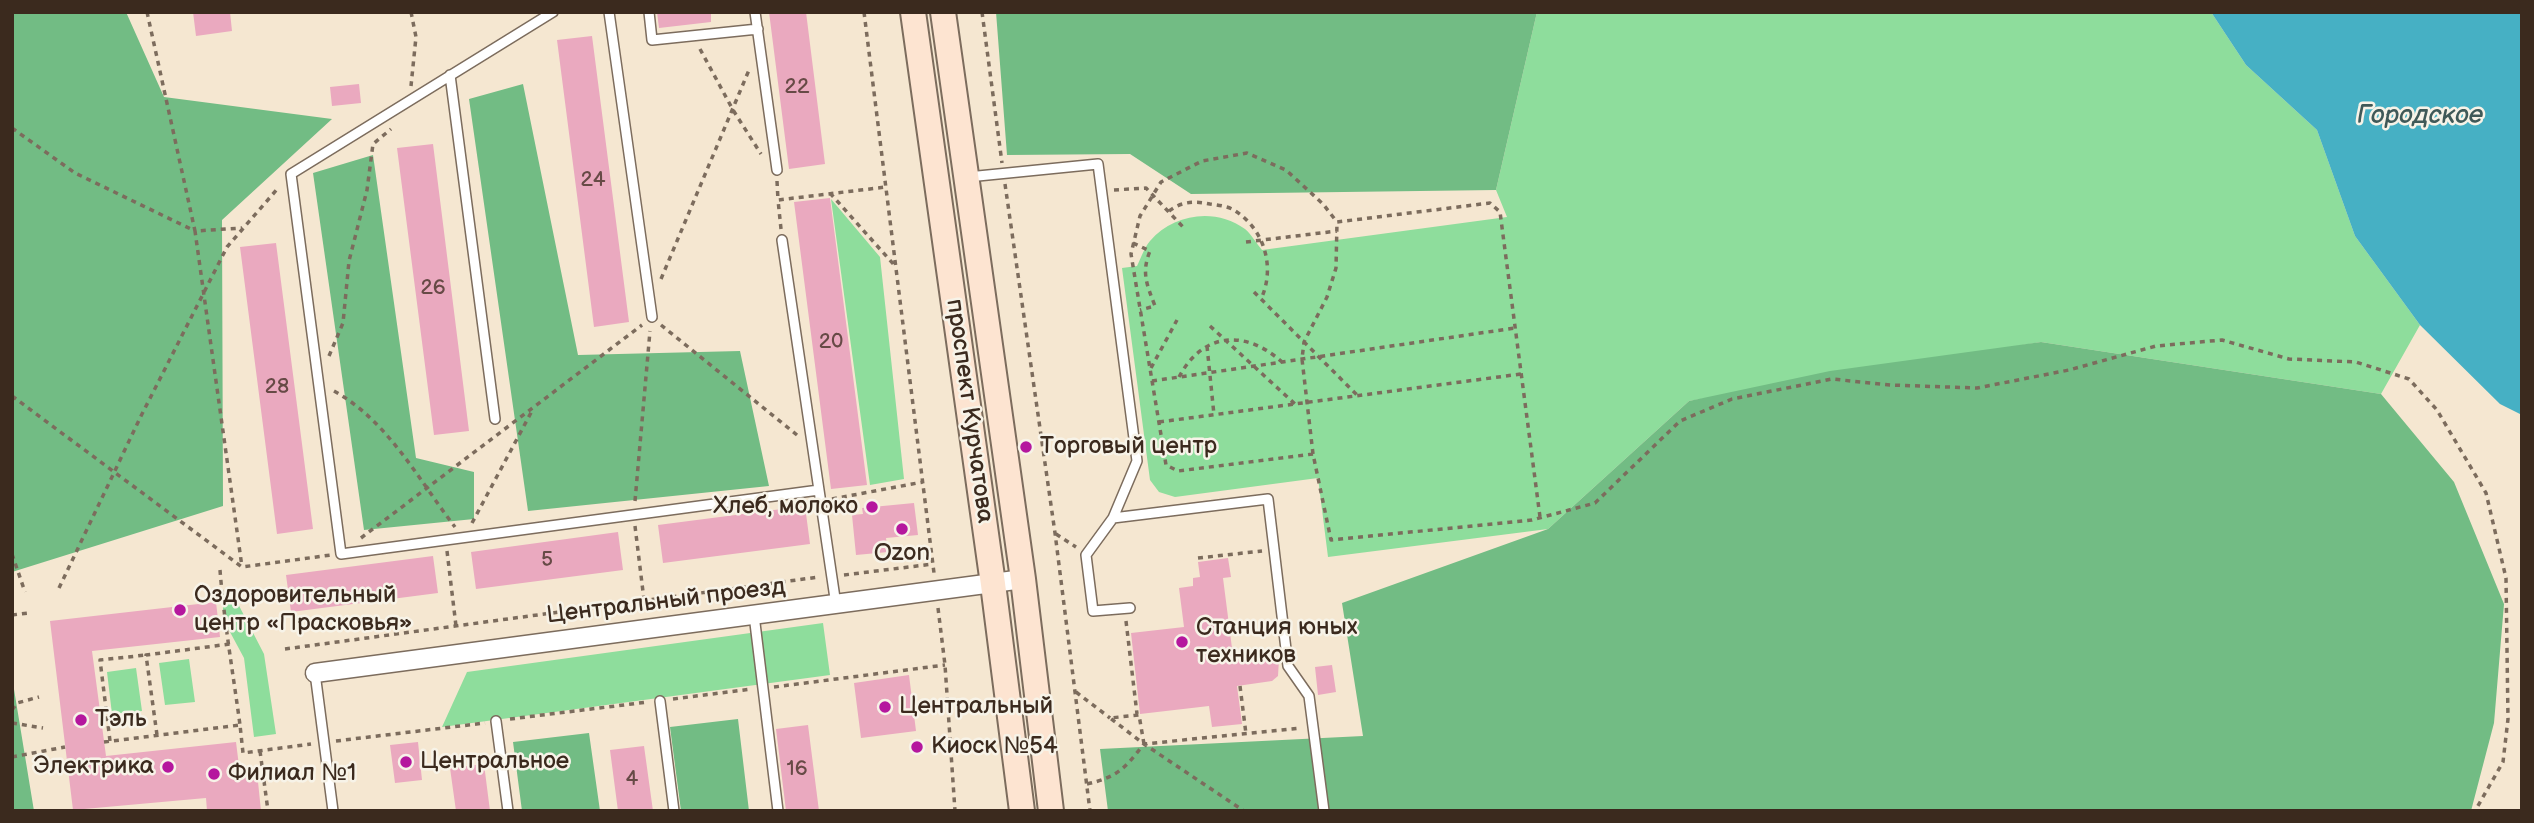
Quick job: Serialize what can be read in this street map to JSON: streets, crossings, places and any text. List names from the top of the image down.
{
  "streets": {
    "main road": ["проспект Курчатова"],
    "street": ["Центральный проезд"]
  },
  "crossings": [
    ["проспект Курчатова", "Центральный проезд"]
  ],
  "water": ["Городское"],
  "places": [
    "Торговый центр",
    "Хлеб, молоко",
    "Ozon",
    "Оздоровительный центр «Прасковья»",
    "Станция юных техников",
    "Центральный",
    "Тэль",
    "Киоск №54",
    "Центральное",
    "Электрика",
    "Филиал №1"
  ],
  "house_numbers": [
    "22",
    "24",
    "26",
    "20",
    "28",
    "5",
    "16",
    "4"
  ]
}
